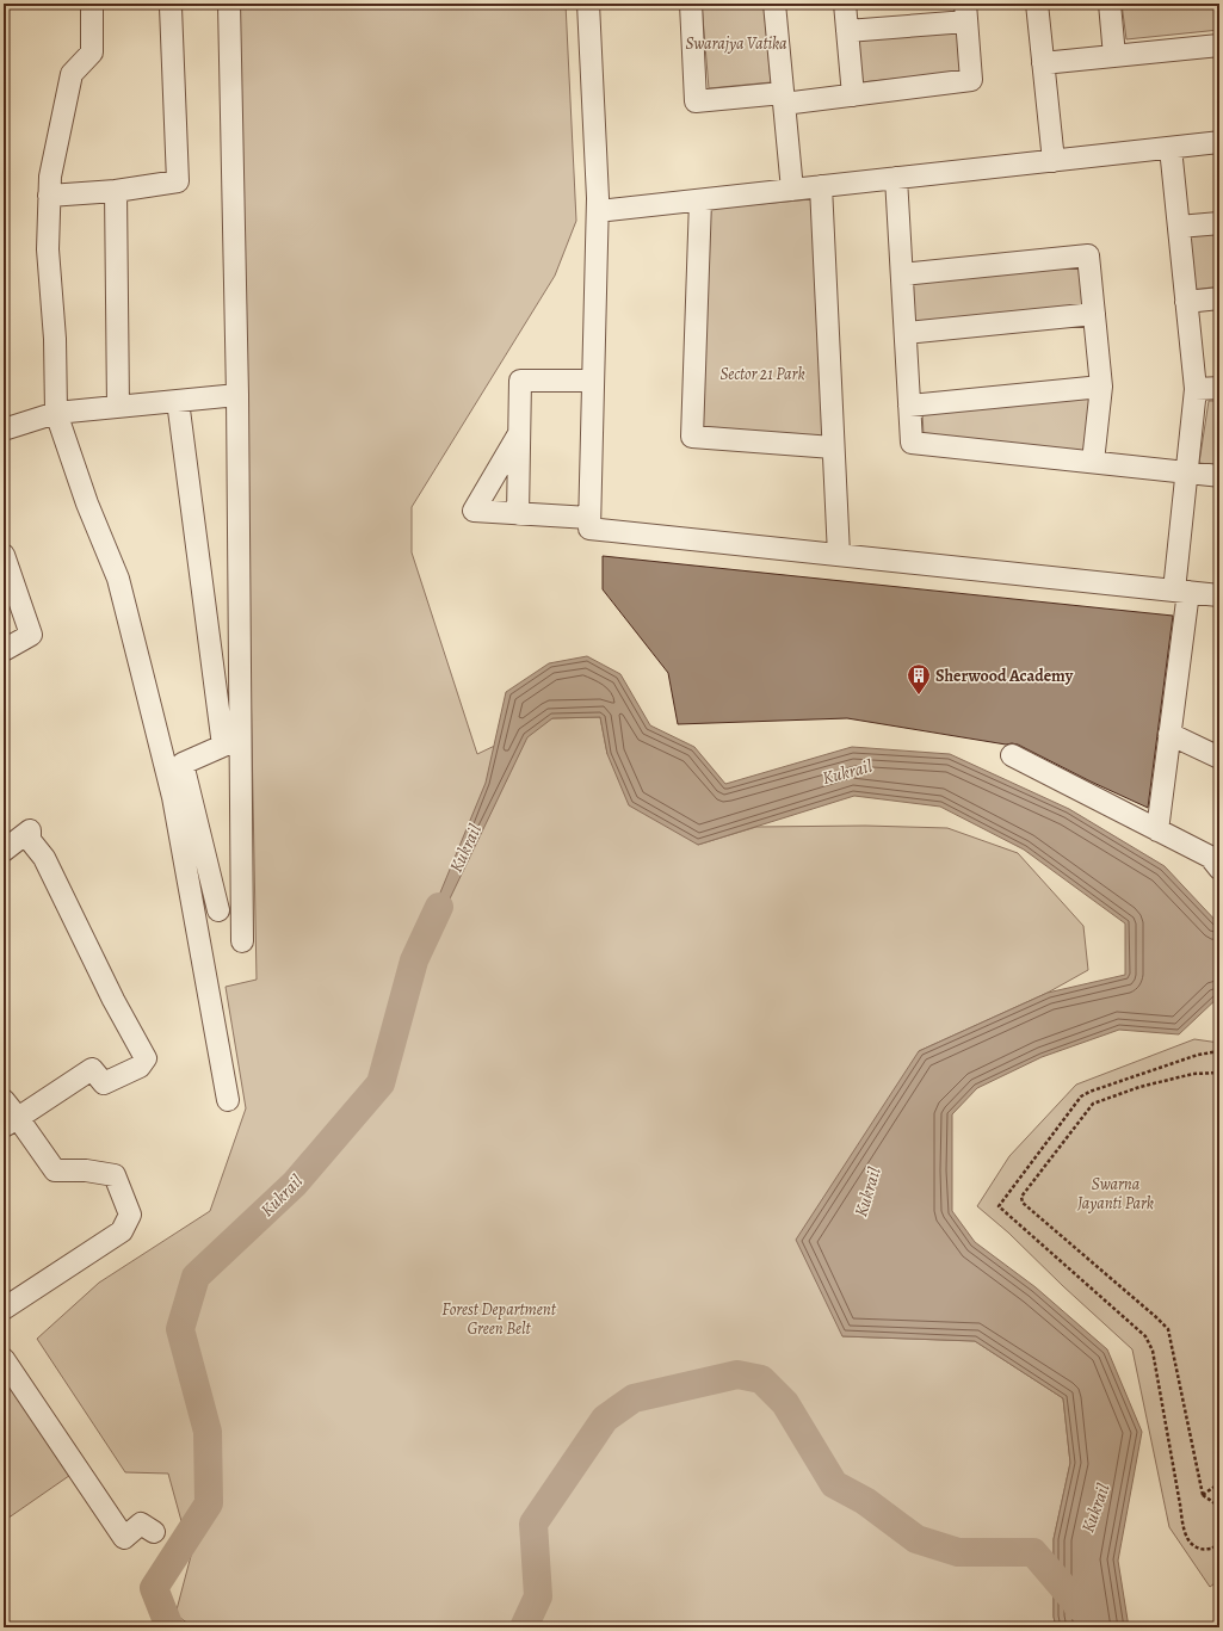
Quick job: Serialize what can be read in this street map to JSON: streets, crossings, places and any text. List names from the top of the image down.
{
  "water": ["Kukrail"],
  "parks": [
    "Swarajya Vatika",
    "Sector 21 Park",
    "Swarna Jayanti Park",
    "Forest Department Green Belt"
  ],
  "places": {
    "building": ["Sherwood Academy"]
  }
}
